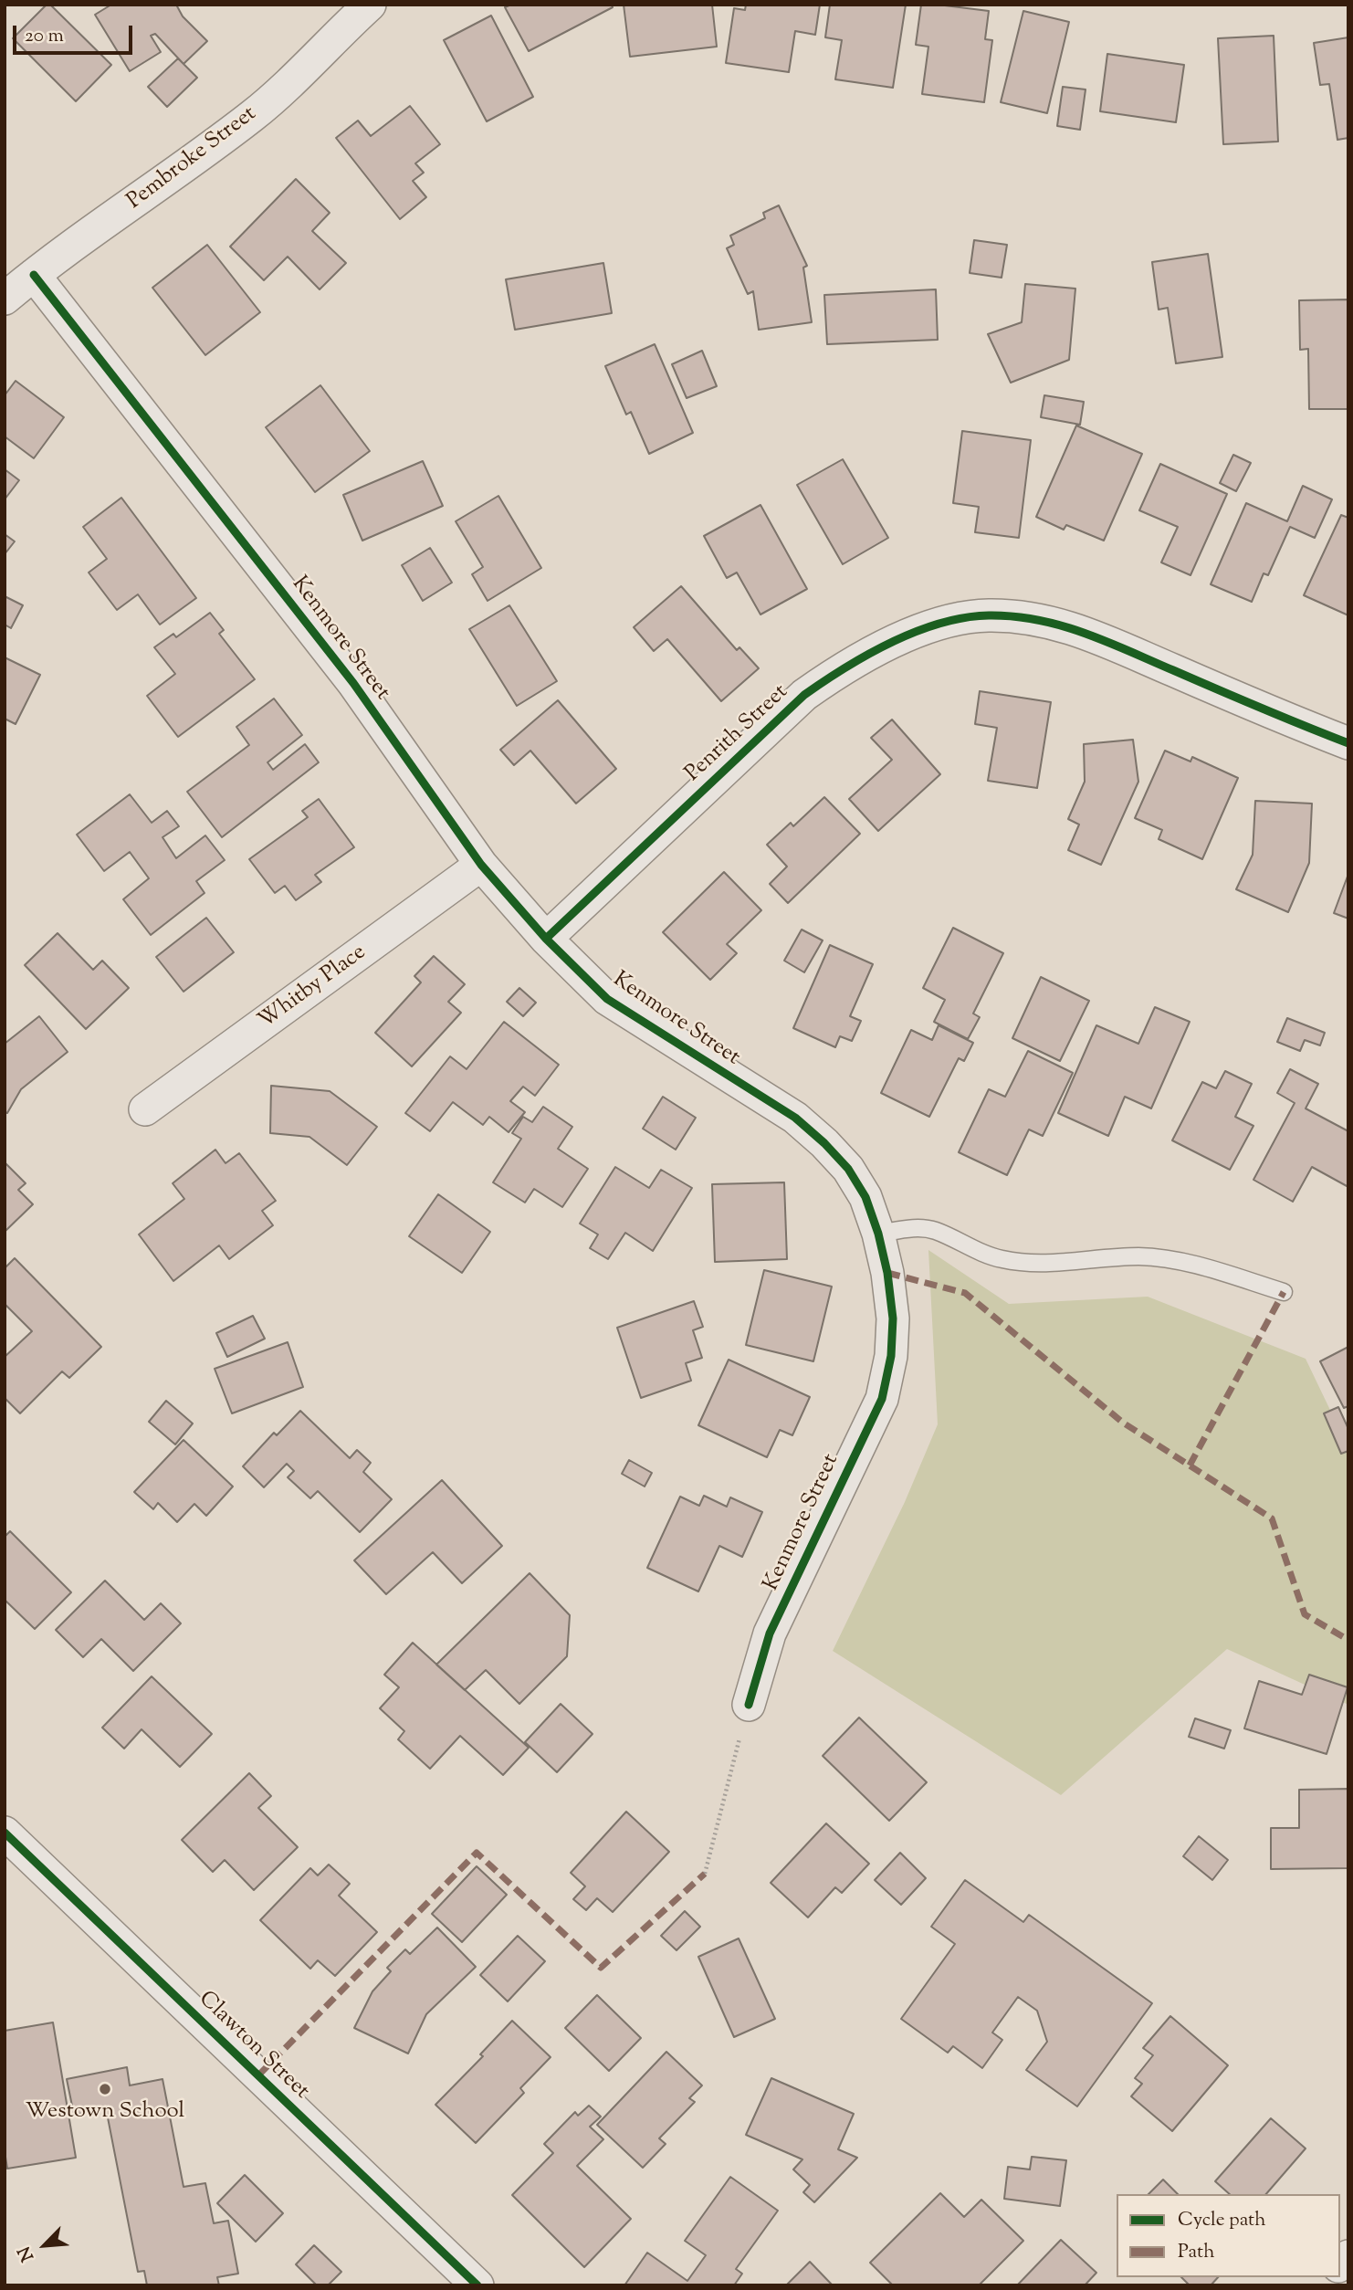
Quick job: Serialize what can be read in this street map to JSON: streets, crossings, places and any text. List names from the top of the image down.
{
  "streets": {
    "street": [
      "Pembroke Street",
      "Kenmore Street",
      "Penrith Street",
      "Whitby Place",
      "Clawton Street"
    ]
  },
  "crossings": [
    ["Pembroke Street", "Kenmore Street"],
    ["Kenmore Street", "Penrith Street"],
    ["Kenmore Street", "Whitby Place"]
  ],
  "places": ["Westown School"],
  "legend": ["Cycle path", "Path"],
  "scale_bar": "20 m",
  "north": "bottom left"
}
